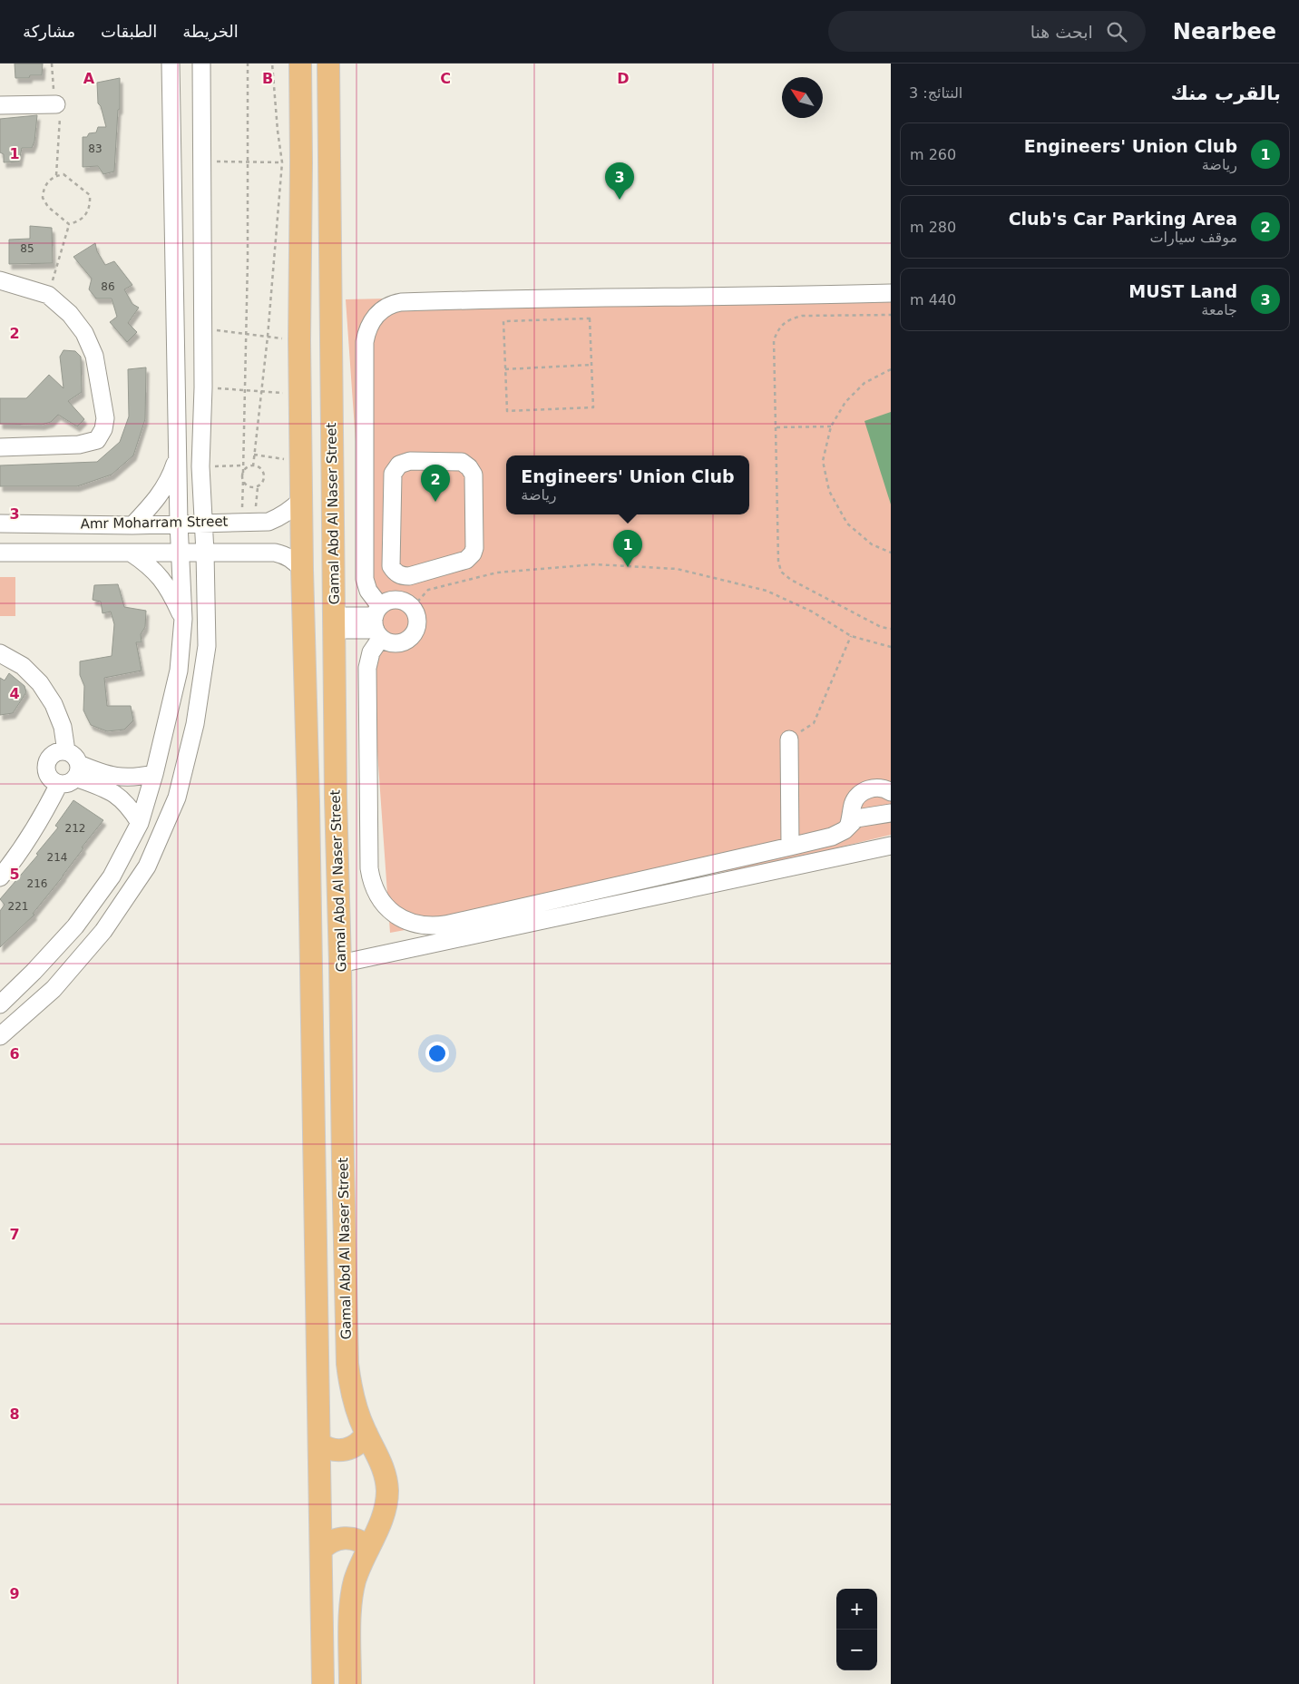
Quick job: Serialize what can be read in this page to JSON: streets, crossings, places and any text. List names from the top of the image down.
{
  "streets": {
    "main road": ["Gamal Abd Al Naser Street"],
    "street": ["Amr Moharram Street"]
  },
  "crossings": [
    ["Gamal Abd Al Naser Street", "Amr Moharram Street"]
  ],
  "house_numbers": [
    "83",
    "85",
    "86",
    "212",
    "214",
    "216",
    "221"
  ],
  "north": "top left",
  "page": {
    "header": "Nearbee",
    "search": "ابحث هنا",
    "nav": ["الخريطة", "الطبقات", "مشاركة"],
    "heading": ["بالقرب منك", "النتائج: 3"],
    "list": [
      {
        "mark": "1",
        "name": "Engineers' Union Club",
        "note": "رياضة",
        "value": "260 m"
      },
      {
        "mark": "2",
        "name": "Club's Car Parking Area",
        "note": "موقف سيارات",
        "value": "280 m"
      },
      {
        "mark": "3",
        "name": "MUST Land",
        "note": "جامعة",
        "value": "440 m"
      }
    ],
    "pins": ["3", "2", "1"],
    "popup": ["Engineers' Union Club", "رياضة"],
    "map_buttons": ["+", "−"]
  },
  "grid": {
    "columns": [
      "A",
      "B",
      "C",
      "D"
    ],
    "rows": [
      "1",
      "2",
      "3",
      "4",
      "5",
      "6",
      "7",
      "8",
      "9"
    ]
  }
}
